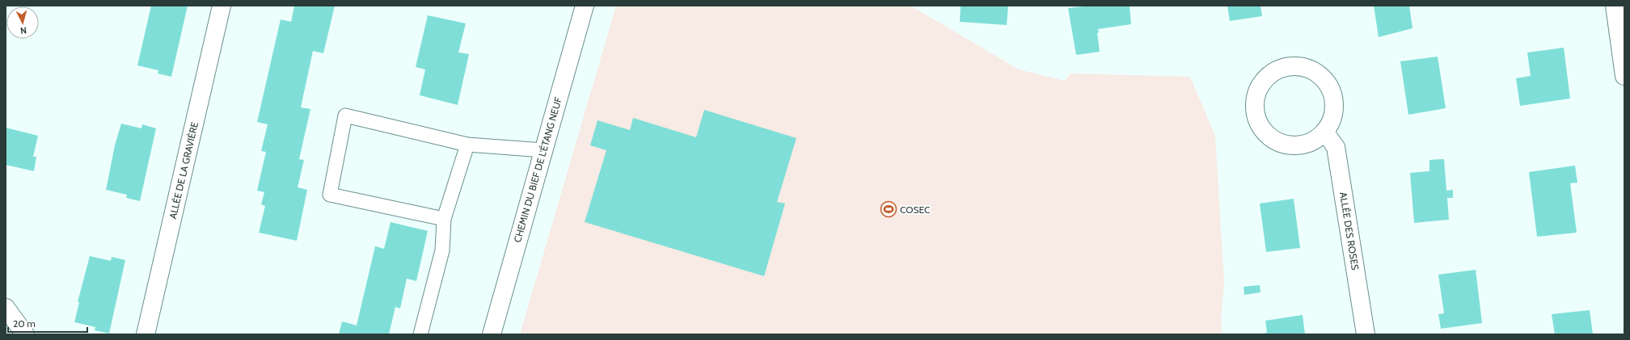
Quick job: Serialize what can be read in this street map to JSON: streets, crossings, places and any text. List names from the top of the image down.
{
  "streets": {
    "street": ["CHEMIN DU BIEF DE L'ÉTANG NEUF", "ALLÉE DE LA GRAVIÈRE", "ALLÉE DES ROSES"]
  },
  "places": {
    "sports": ["COSEC"]
  },
  "scale_bar": "20 m",
  "north": "bottom"
}
